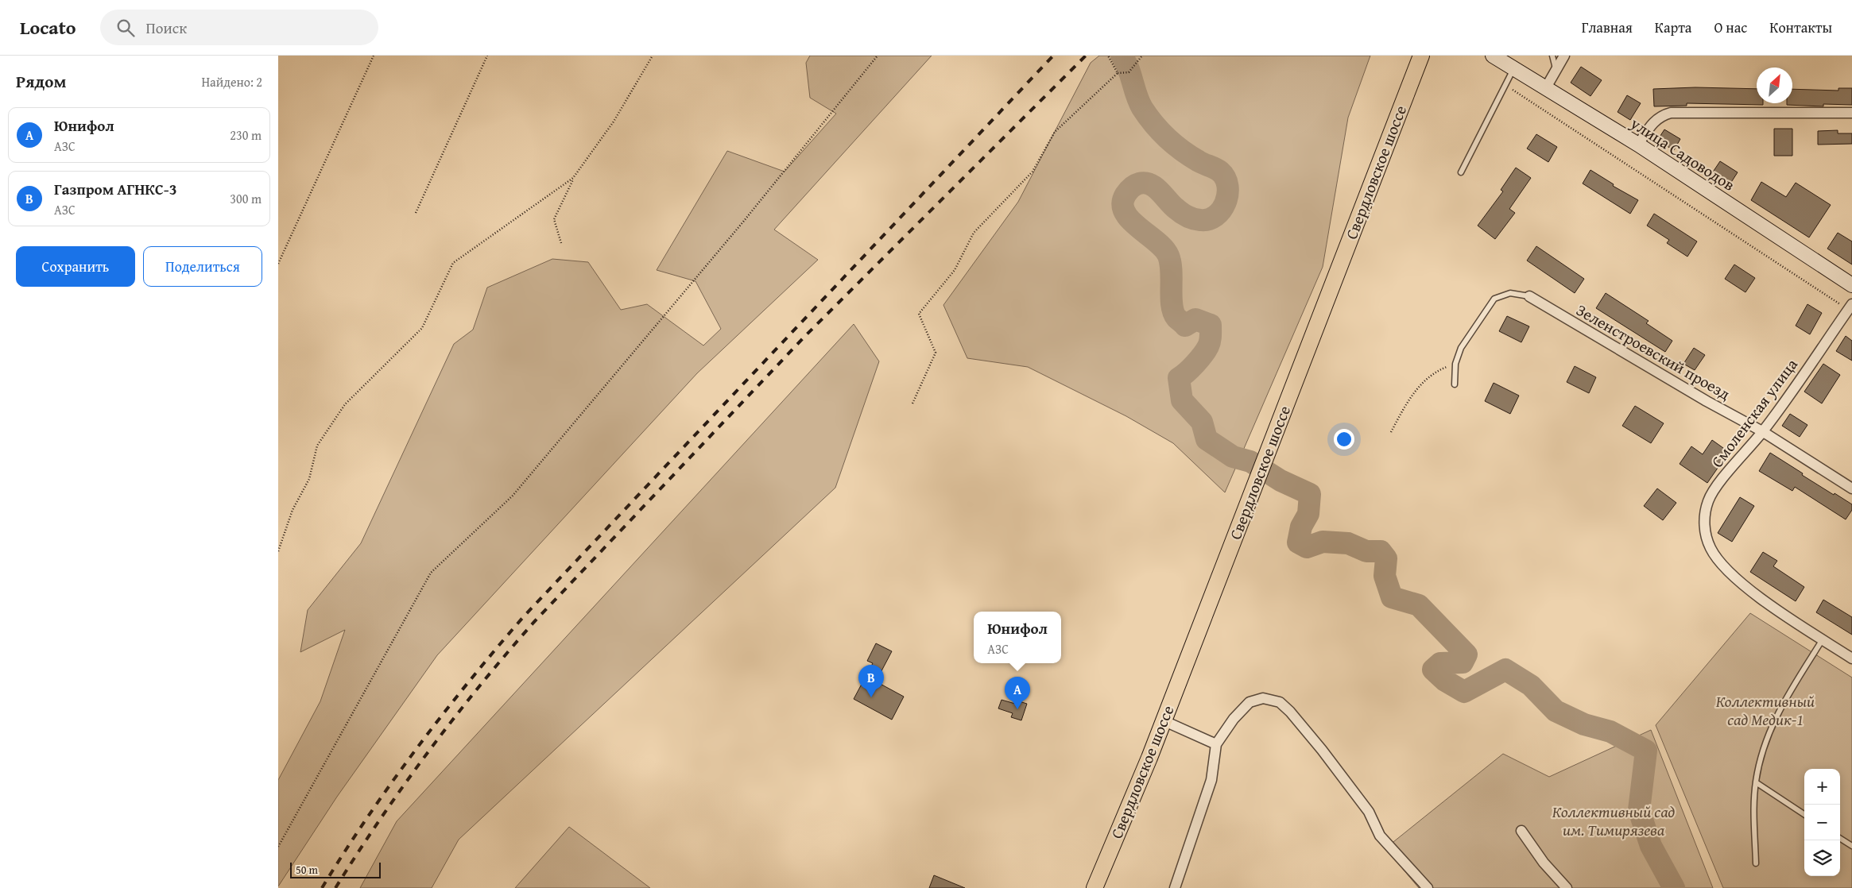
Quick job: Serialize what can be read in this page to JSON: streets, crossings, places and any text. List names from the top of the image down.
{
  "streets": {
    "main road": ["улица Садоводов", "Свердловское шоссе"],
    "street": ["Зеленстроевский проезд", "Смоленская улица"]
  },
  "crossings": [
    ["Зеленстроевский проезд", "Смоленская улица"]
  ],
  "parks": ["Коллективный сад Медик-1", "Коллективный сад им. Тимирязева"],
  "scale_bar": "50 m",
  "north": "top right",
  "page": {
    "header": "Locato",
    "search": "Поиск",
    "nav": [
      "Главная",
      "Карта",
      "О нас",
      "Контакты"
    ],
    "heading": ["Рядом", "Найдено: 2"],
    "list": [
      {
        "mark": "A",
        "name": "Юнифол",
        "note": "АЗС",
        "value": "230 m"
      },
      {
        "mark": "B",
        "name": "Газпром АГНКС-3",
        "note": "АЗС",
        "value": "300 m"
      }
    ],
    "buttons": ["Сохранить", "Поделиться"],
    "popup": ["Юнифол", "АЗС"],
    "pins": ["B", "A"],
    "map_buttons": ["+", "−"],
    "scale": "50 m"
  }
}
